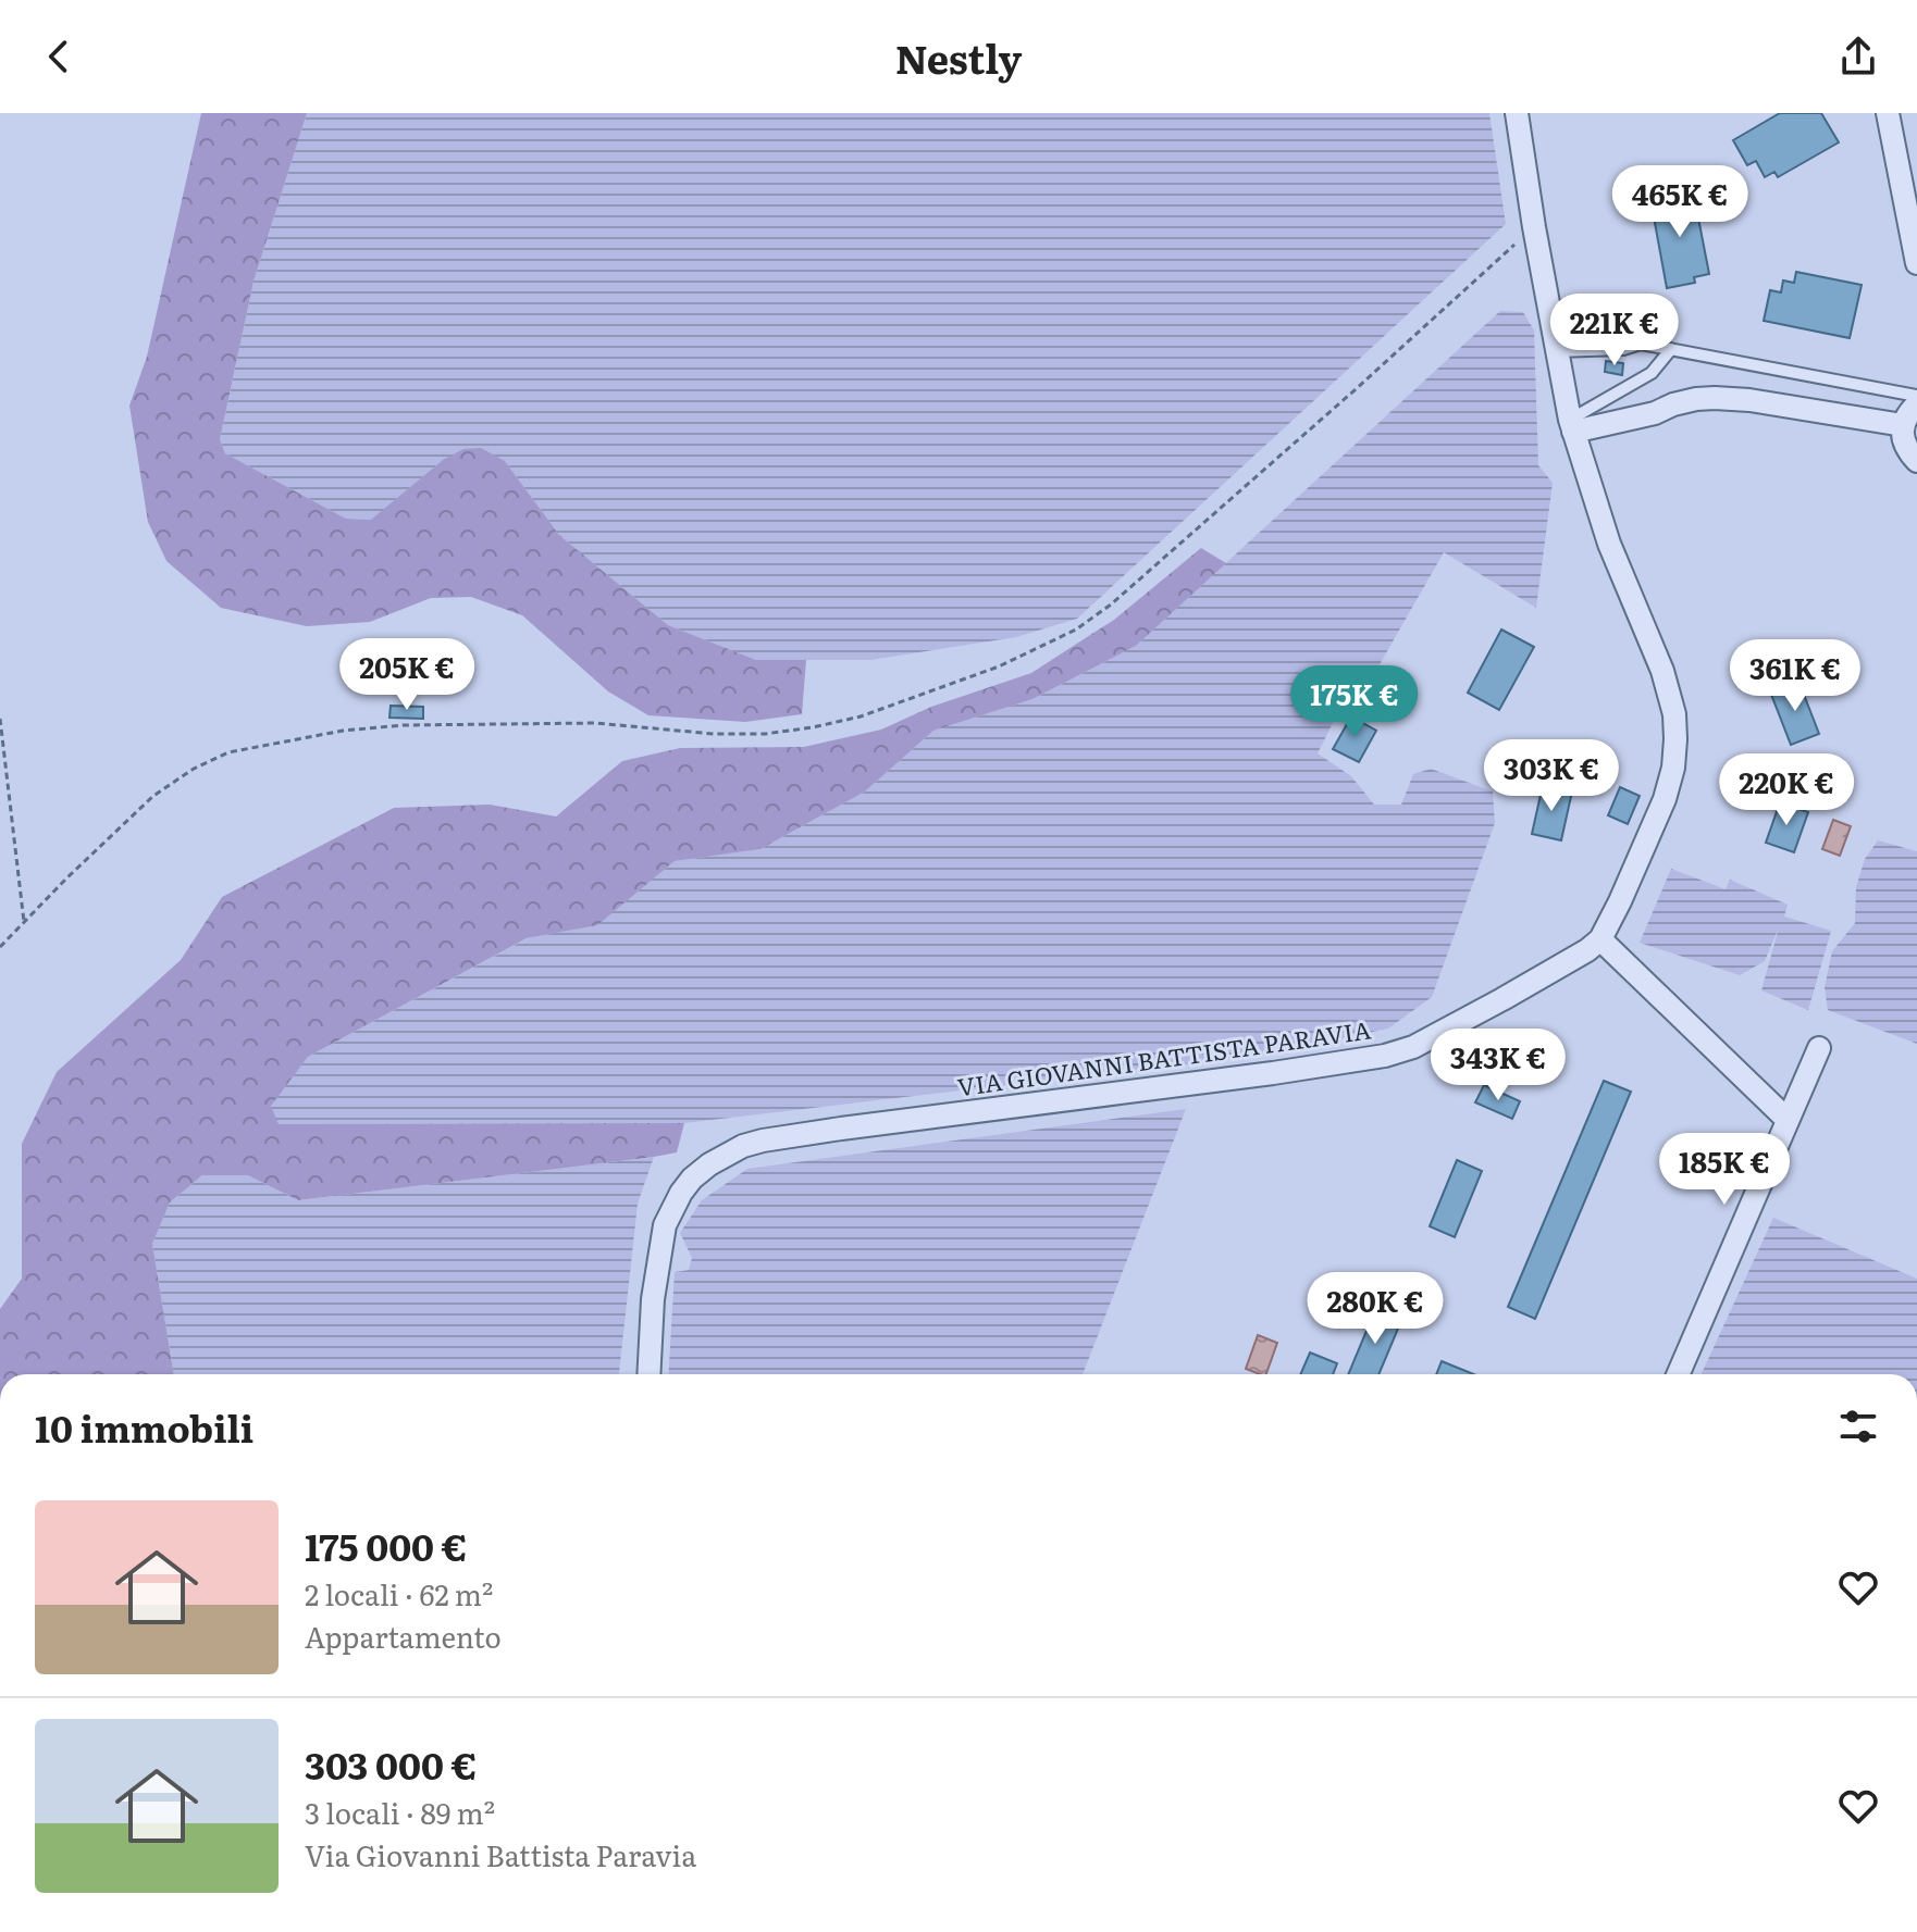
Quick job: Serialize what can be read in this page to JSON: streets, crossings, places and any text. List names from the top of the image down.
{
  "streets": {
    "street": ["VIA GIOVANNI BATTISTA PARAVIA"]
  },
  "page": {
    "header": "Nestly",
    "price": [
      "465K €",
      "221K €",
      "205K €",
      "361K €",
      "175K €",
      "303K €",
      "220K €",
      "343K €",
      "185K €",
      "280K €"
    ],
    "heading": "10 immobili",
    "list": [
      {
        "name": "175 000 €",
        "note": "2 locali · 62 m² · Appartamento"
      },
      {
        "name": "303 000 €",
        "note": "3 locali · 89 m² · Via Giovanni Battista Paravia"
      }
    ]
  }
}
